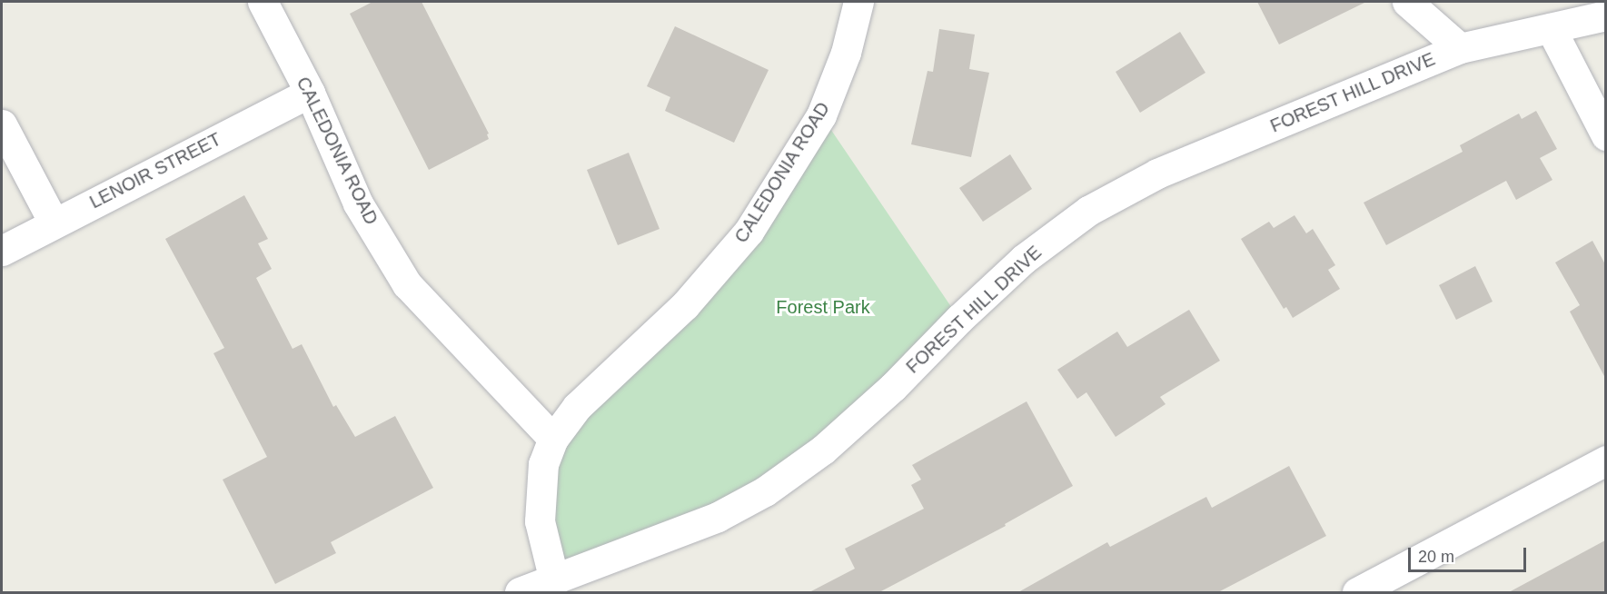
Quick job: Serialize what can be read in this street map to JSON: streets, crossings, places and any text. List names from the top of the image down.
{
  "streets": {
    "street": ["FOREST HILL DRIVE", "CALEDONIA ROAD", "LENOIR STREET"]
  },
  "crossings": [
    ["FOREST HILL DRIVE", "CALEDONIA ROAD"],
    ["CALEDONIA ROAD", "LENOIR STREET"]
  ],
  "parks": ["Forest Park"],
  "scale_bar": "20 m"
}
